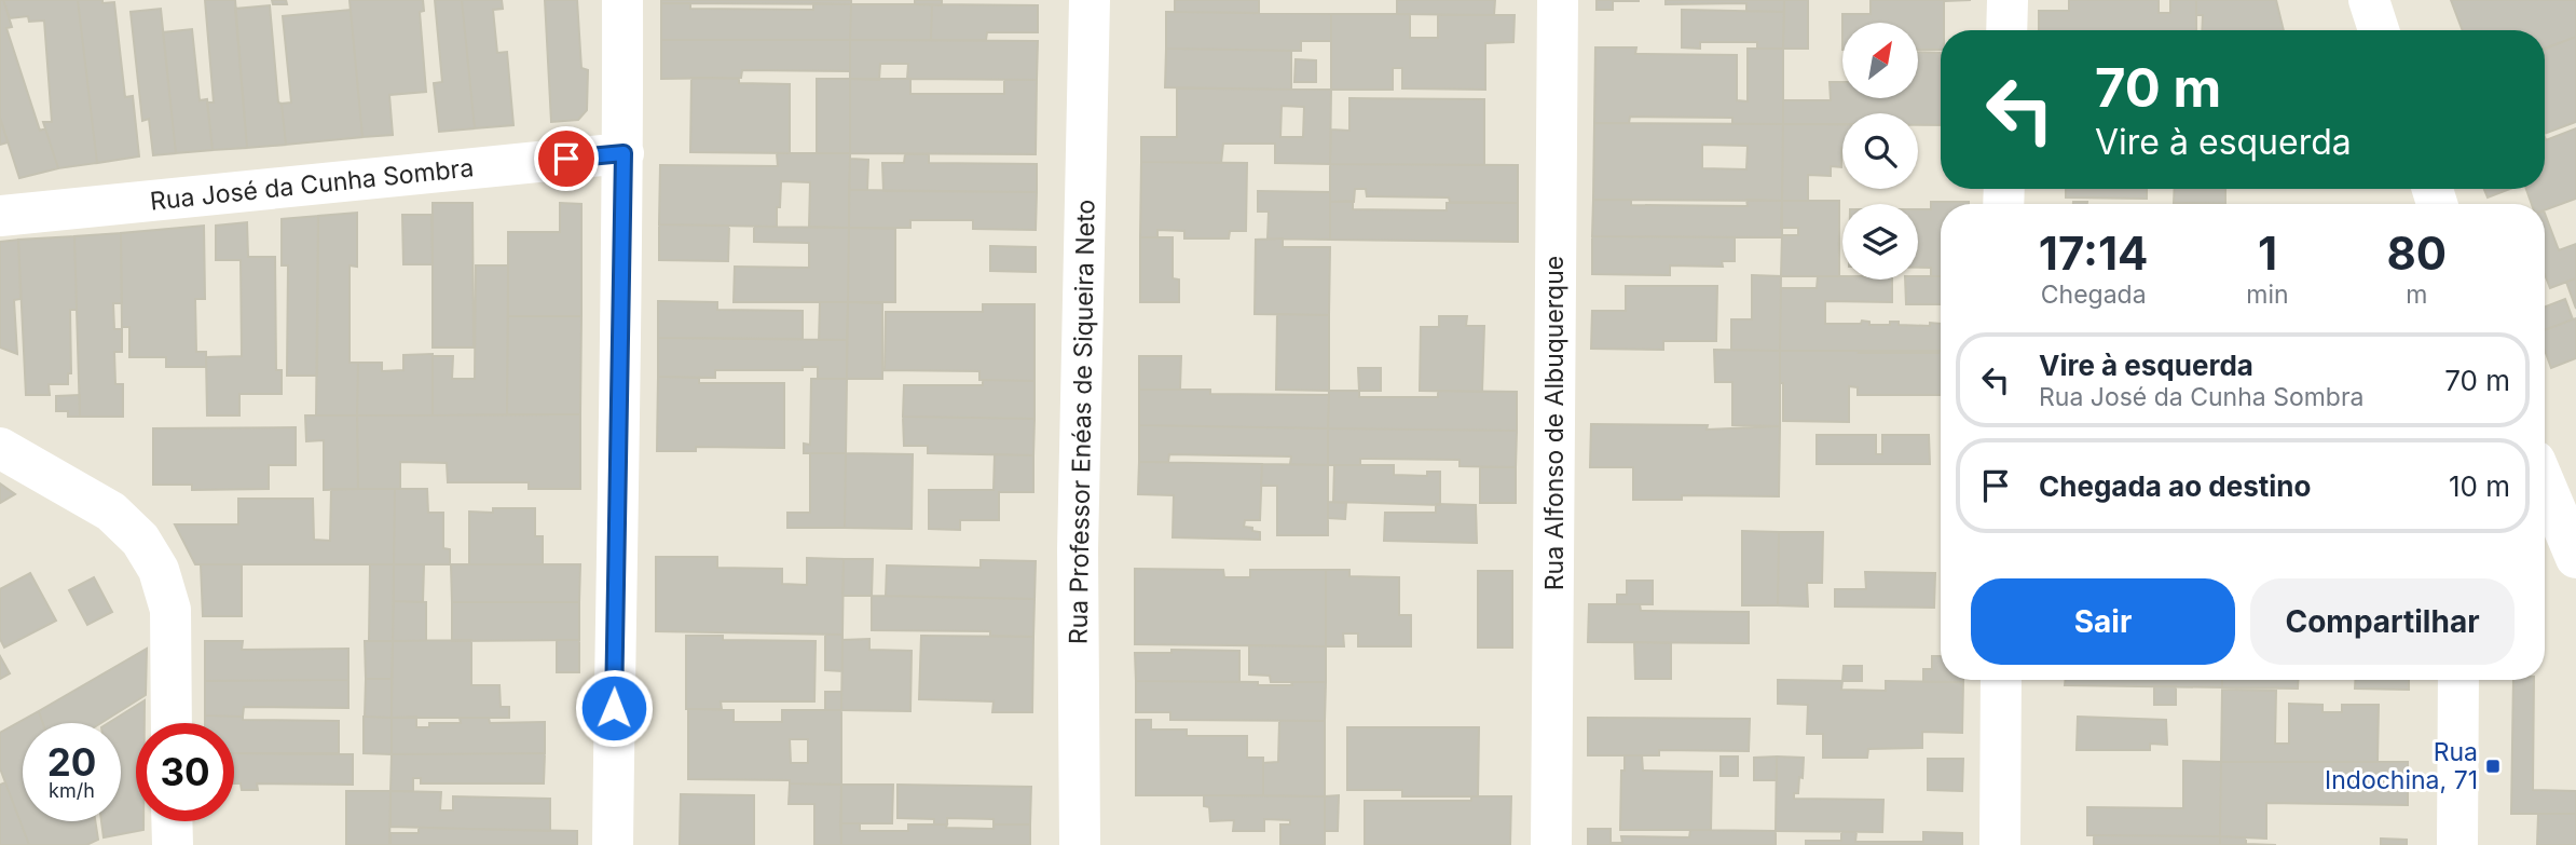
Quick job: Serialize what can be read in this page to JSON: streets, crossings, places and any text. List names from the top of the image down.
{
  "streets": {
    "street": ["Rua José da Cunha Sombra", "Rua Professor Enéas de Siqueira Neto", "Rua Alfonso de Albuquerque"]
  },
  "places": {
    "transit": ["Rua Indochina, 71"]
  },
  "north": "top right",
  "page": {
    "turn": ["70 m", "Vire à esquerda"],
    "eta": [
      "17:14",
      "Chegada",
      "1",
      "min",
      "80",
      "m"
    ],
    "list": [
      {
        "name": "Vire à esquerda",
        "note": "Rua José da Cunha Sombra",
        "value": "70 m"
      },
      {
        "name": "Chegada ao destino",
        "value": "10 m"
      }
    ],
    "buttons": ["Sair", "Compartilhar"],
    "speed": "20 km/h",
    "limit": "30"
  }
}
